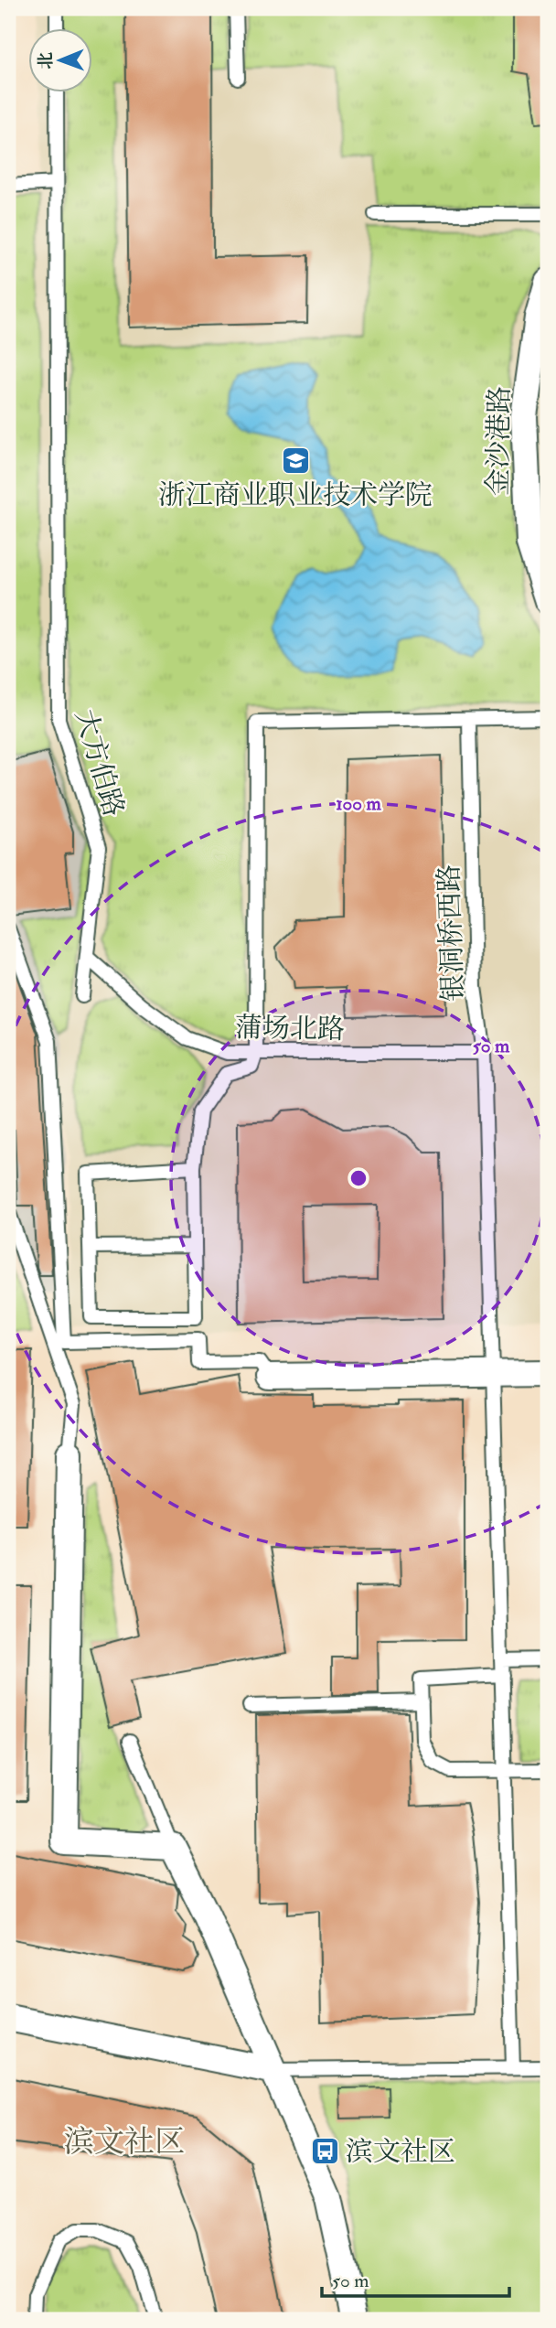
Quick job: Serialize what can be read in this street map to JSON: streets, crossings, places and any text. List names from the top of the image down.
{
  "streets": {
    "street": ["金沙港路"],
    "lane": ["大方伯路", "银洞桥西路", "蒲场北路"]
  },
  "crossings": [
    ["大方伯路", "蒲场北路"],
    ["银洞桥西路", "蒲场北路"]
  ],
  "districts": ["滨文社区"],
  "places": {
    "school or university": ["浙江商业职业技术学院"],
    "bus stop": ["滨文社区"]
  },
  "scale_bar": "50 m",
  "north": "left",
  "rings": ["100 m", "50 m"]
}
